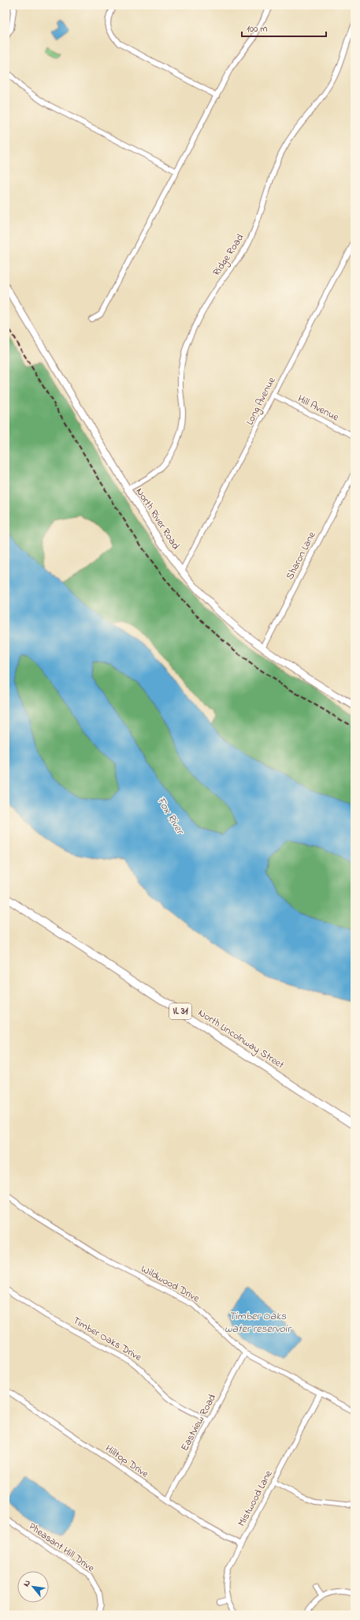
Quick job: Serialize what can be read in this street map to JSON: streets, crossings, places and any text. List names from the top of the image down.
{
  "streets": {
    "main road": ["North River Road", "IL 31", "North Lincolnway Street"],
    "street": [
      "Ridge Road",
      "Long Avenue",
      "Hill Avenue",
      "Sharon Lane",
      "Wildwood Drive",
      "Timber Oaks Drive",
      "Eastview Road",
      "Hilltop Drive",
      "Mistwood Lane",
      "Pheasant Hill Drive"
    ]
  },
  "crossings": [
    ["Ridge Road", "North River Road"],
    ["Long Avenue", "Hill Avenue"],
    ["Long Avenue", "North River Road"],
    ["North River Road", "Sharon Lane"],
    ["Wildwood Drive", "Eastview Road"],
    ["Wildwood Drive", "Mistwood Lane"],
    ["Timber Oaks Drive", "Eastview Road"],
    ["Eastview Road", "Hilltop Drive"],
    ["Hilltop Drive", "Mistwood Lane"]
  ],
  "water": ["Fox River", "Timber Oaks water reservoir"],
  "scale_bar": "100 m",
  "north": "top left"
}
